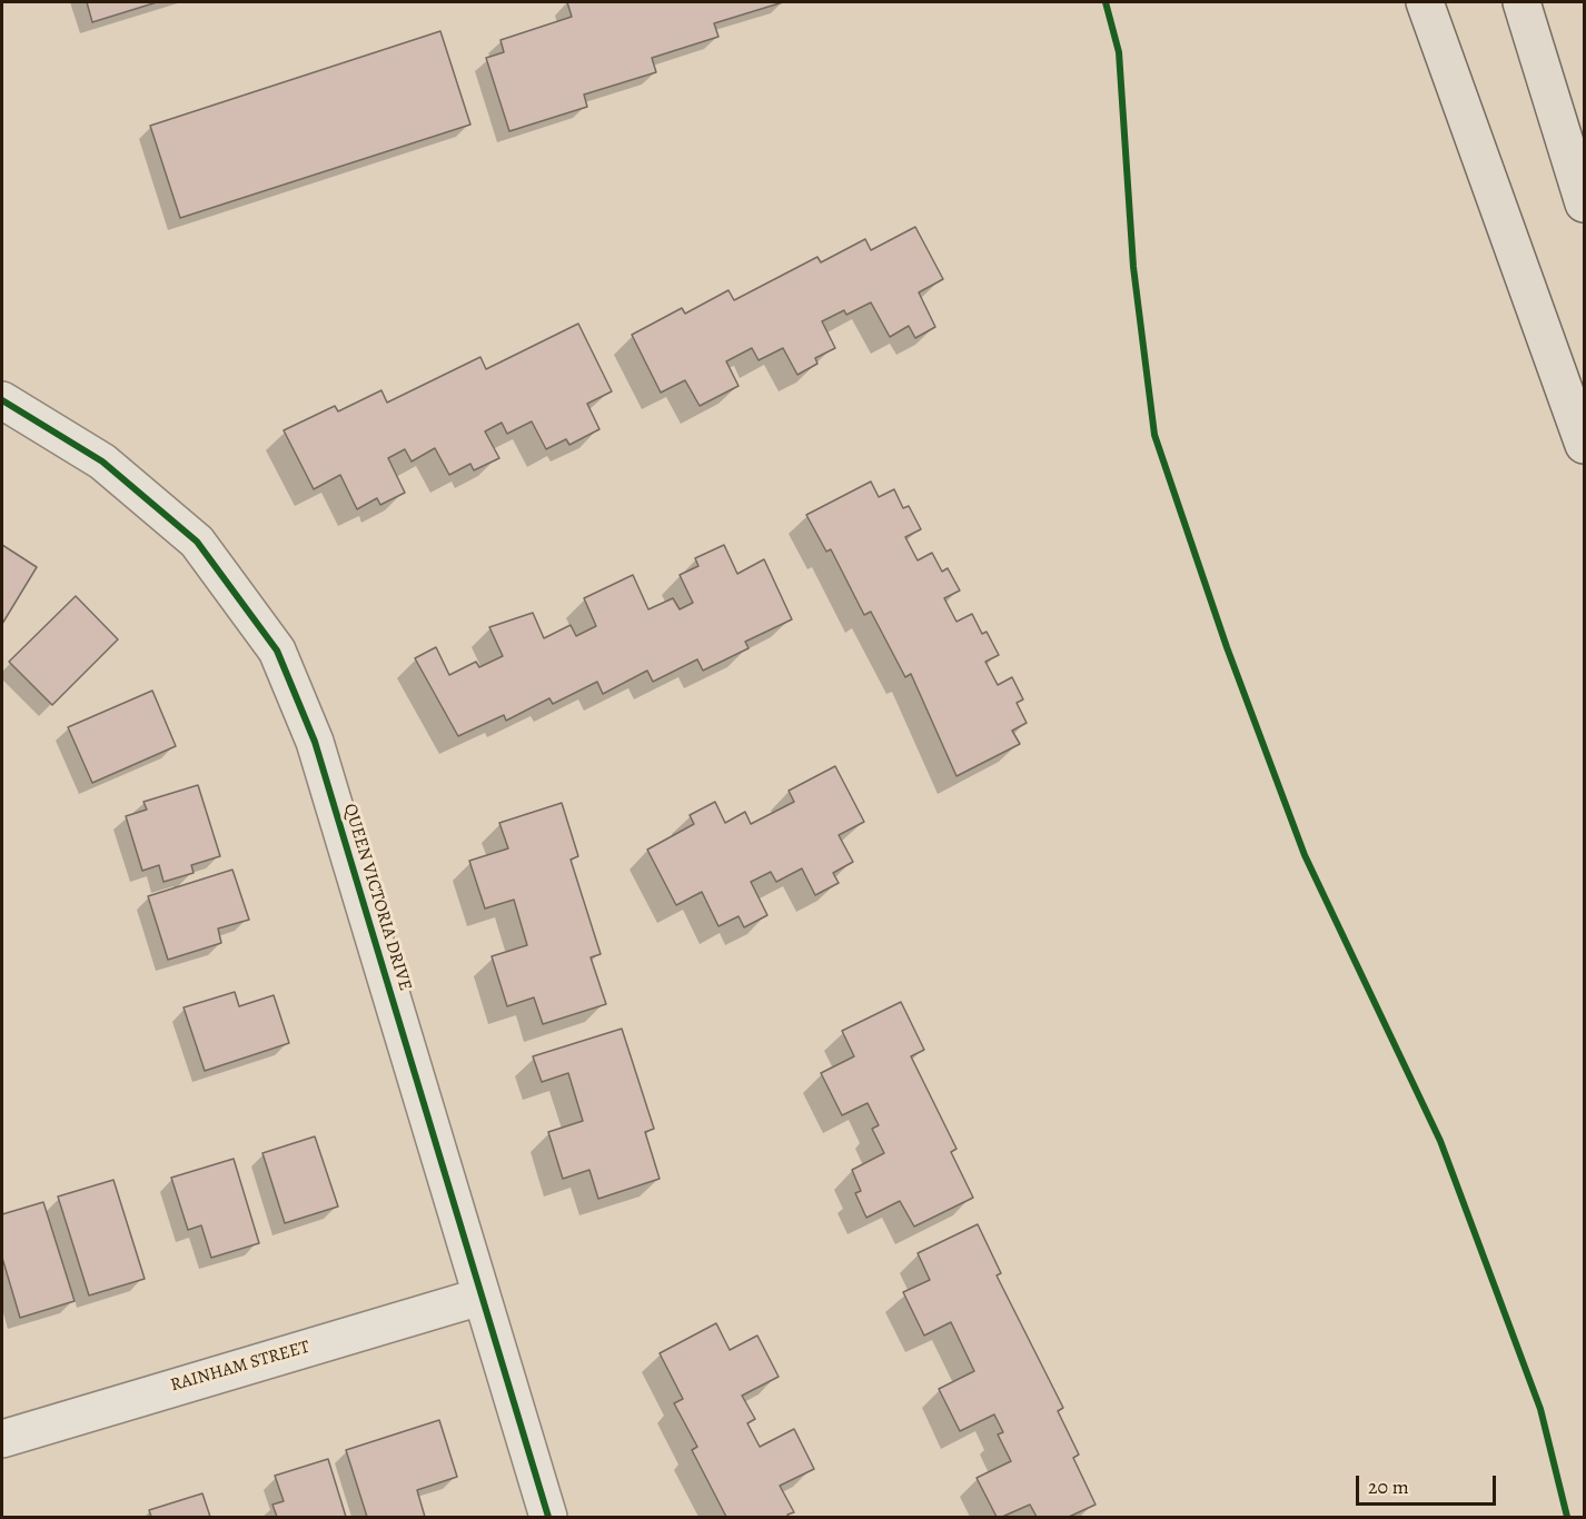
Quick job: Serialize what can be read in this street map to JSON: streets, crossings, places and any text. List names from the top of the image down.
{
  "streets": {
    "street": ["QUEEN VICTORIA DRIVE", "RAINHAM STREET"]
  },
  "crossings": [
    ["QUEEN VICTORIA DRIVE", "RAINHAM STREET"]
  ],
  "scale_bar": "20 m"
}
